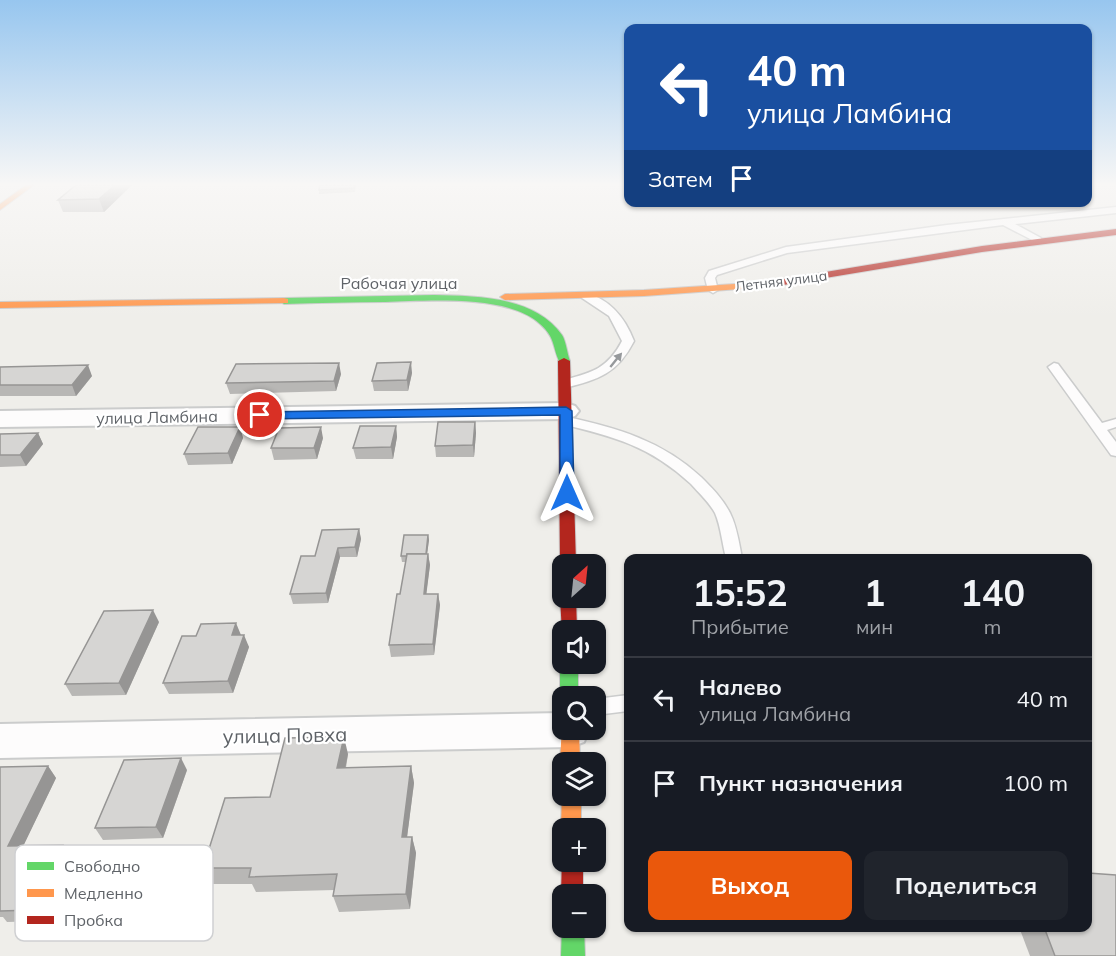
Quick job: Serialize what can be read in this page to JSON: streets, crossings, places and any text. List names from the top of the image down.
{
  "streets": {
    "street": [
      "Летняя улица",
      "Рабочая улица",
      "улица Ламбина",
      "улица Повха"
    ]
  },
  "crossings": [
    ["Летняя улица", "Рабочая улица"],
    ["Рабочая улица", "улица Ламбина"]
  ],
  "legend": ["Свободно", "Медленно", "Пробка"],
  "north": "top right",
  "page": {
    "turn": ["40 m", "улица Ламбина"],
    "then": "Затем",
    "map_buttons": ["+", "−"],
    "eta": [
      "15:52",
      "Прибытие",
      "1",
      "мин",
      "140",
      "m"
    ],
    "list": [
      {
        "name": "Налево",
        "note": "улица Ламбина",
        "value": "40 m"
      },
      {
        "name": "Пункт назначения",
        "value": "100 m"
      }
    ],
    "buttons": ["Выход", "Поделиться"]
  }
}
